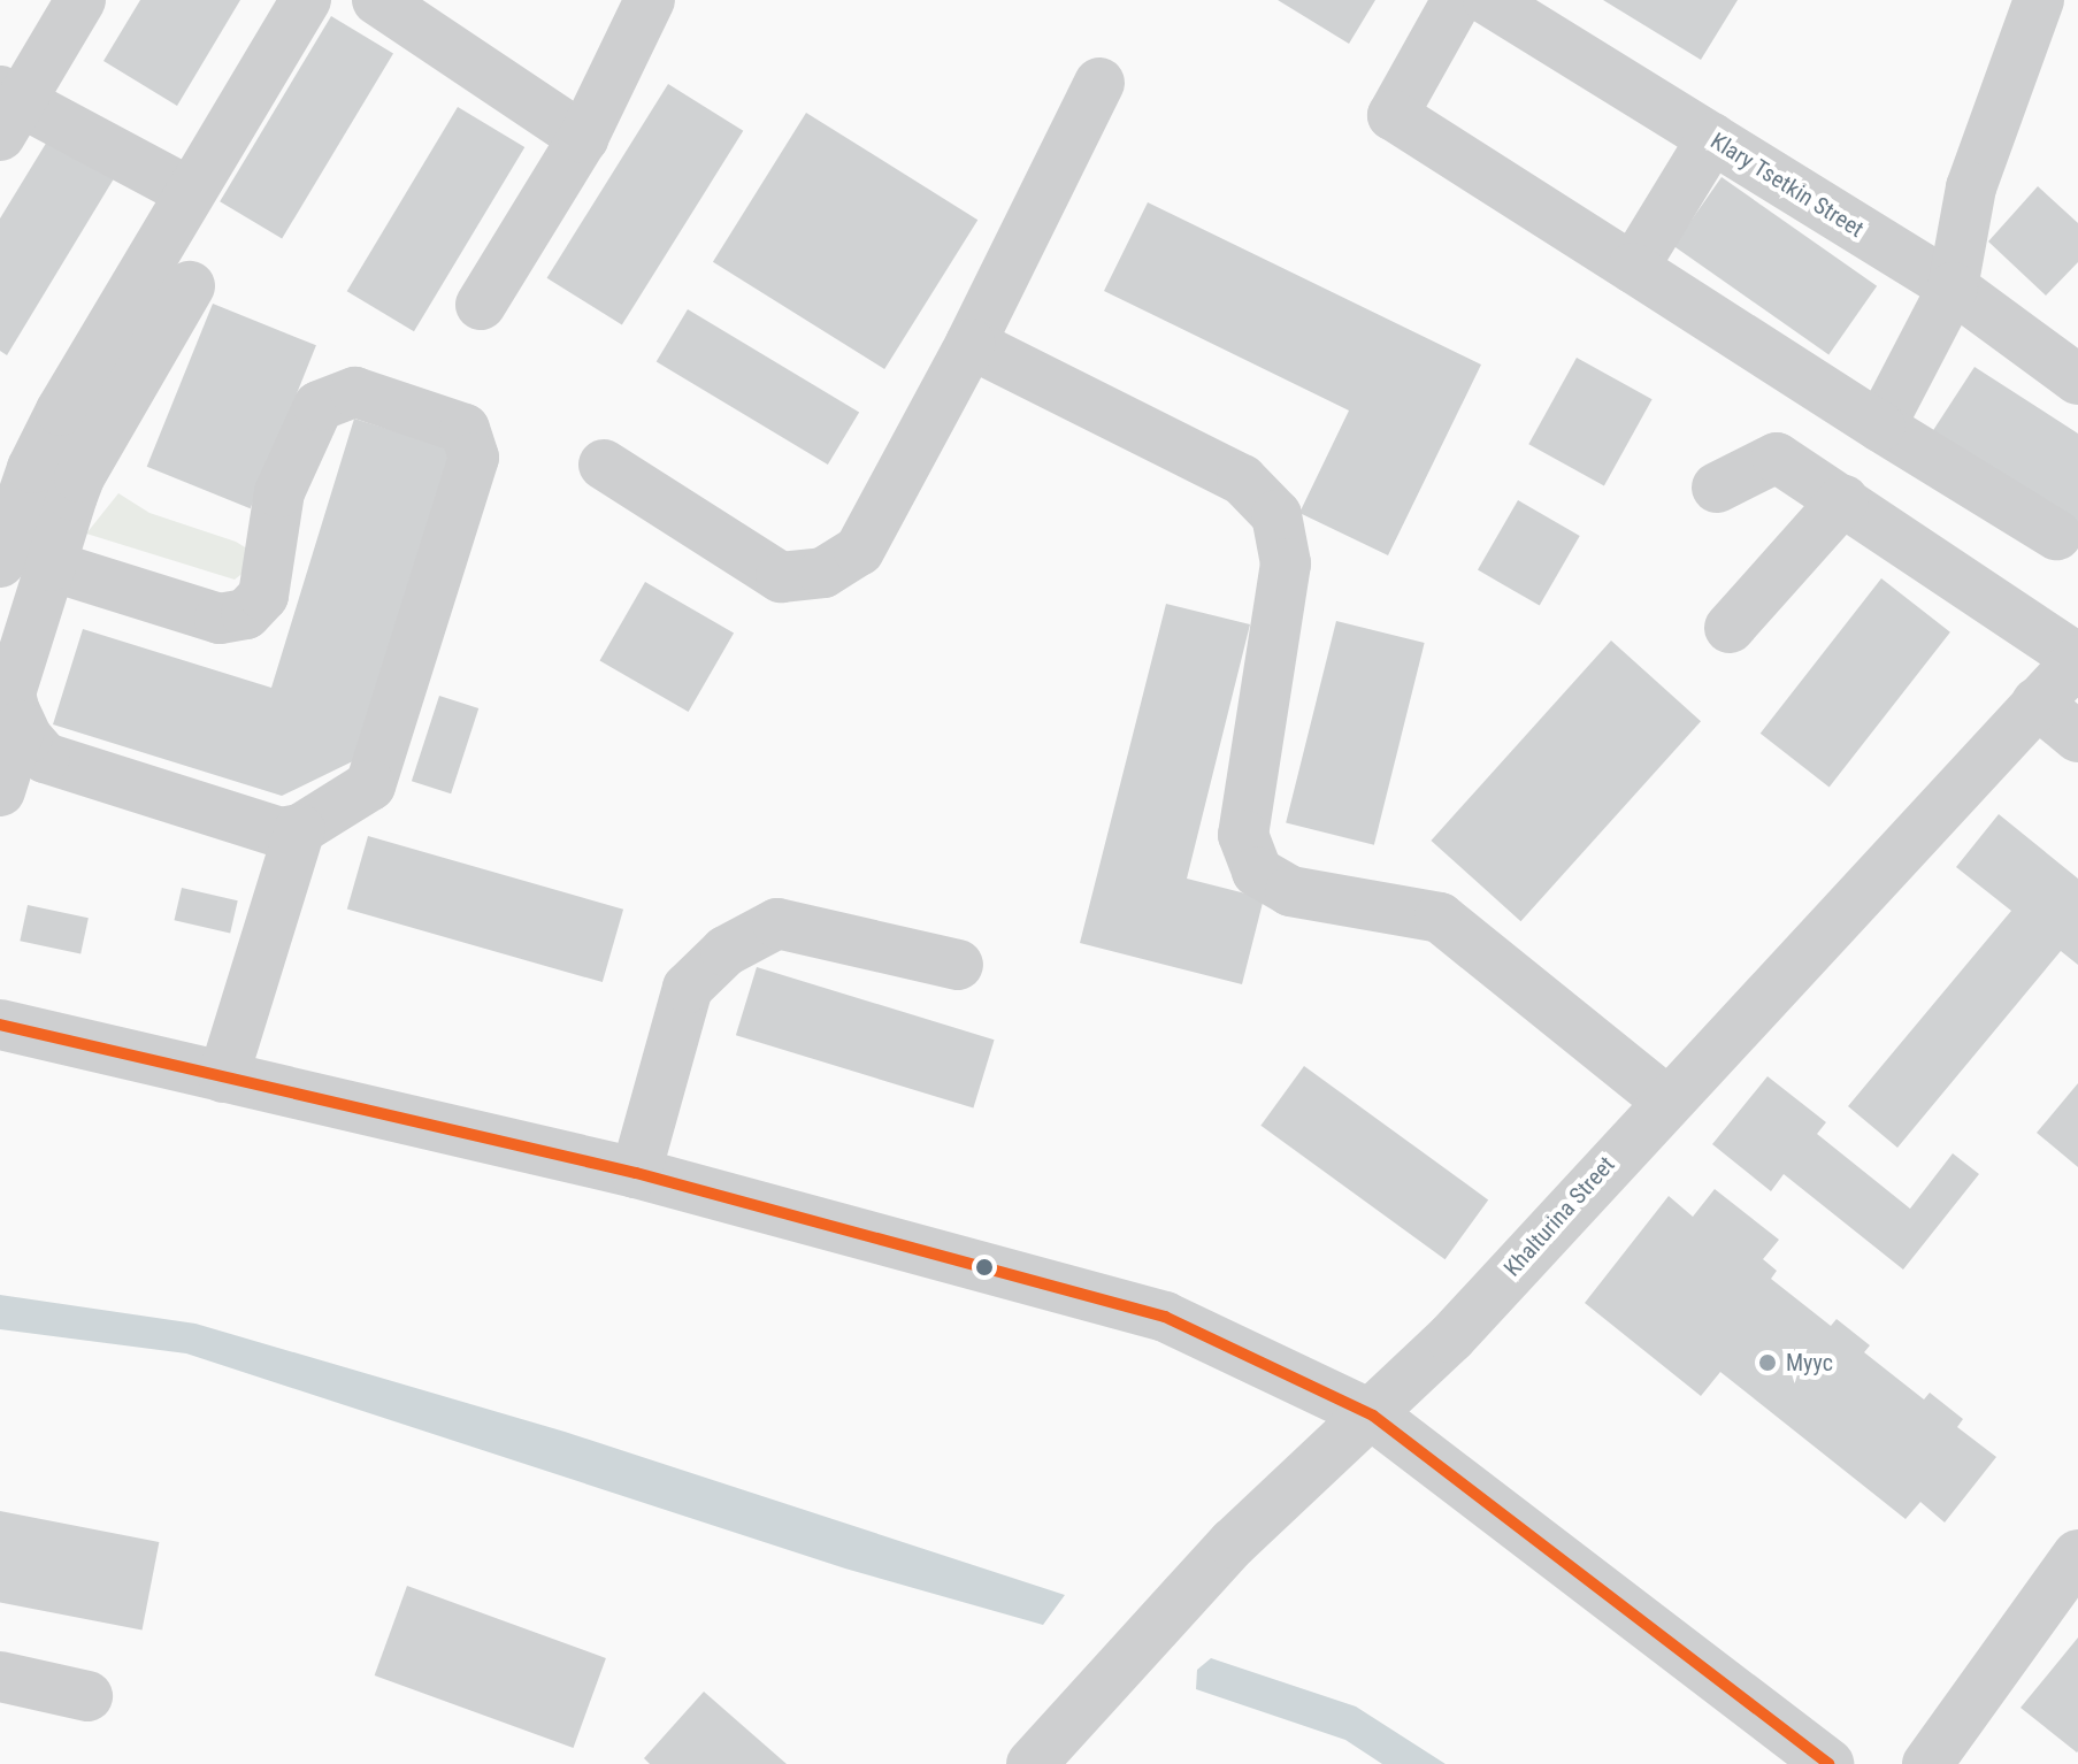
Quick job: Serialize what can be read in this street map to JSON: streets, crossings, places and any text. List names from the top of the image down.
{
  "streets": {
    "street": ["Klary Tsetkin Street", "Khalturina Street"]
  },
  "places": ["Муус"]
}
